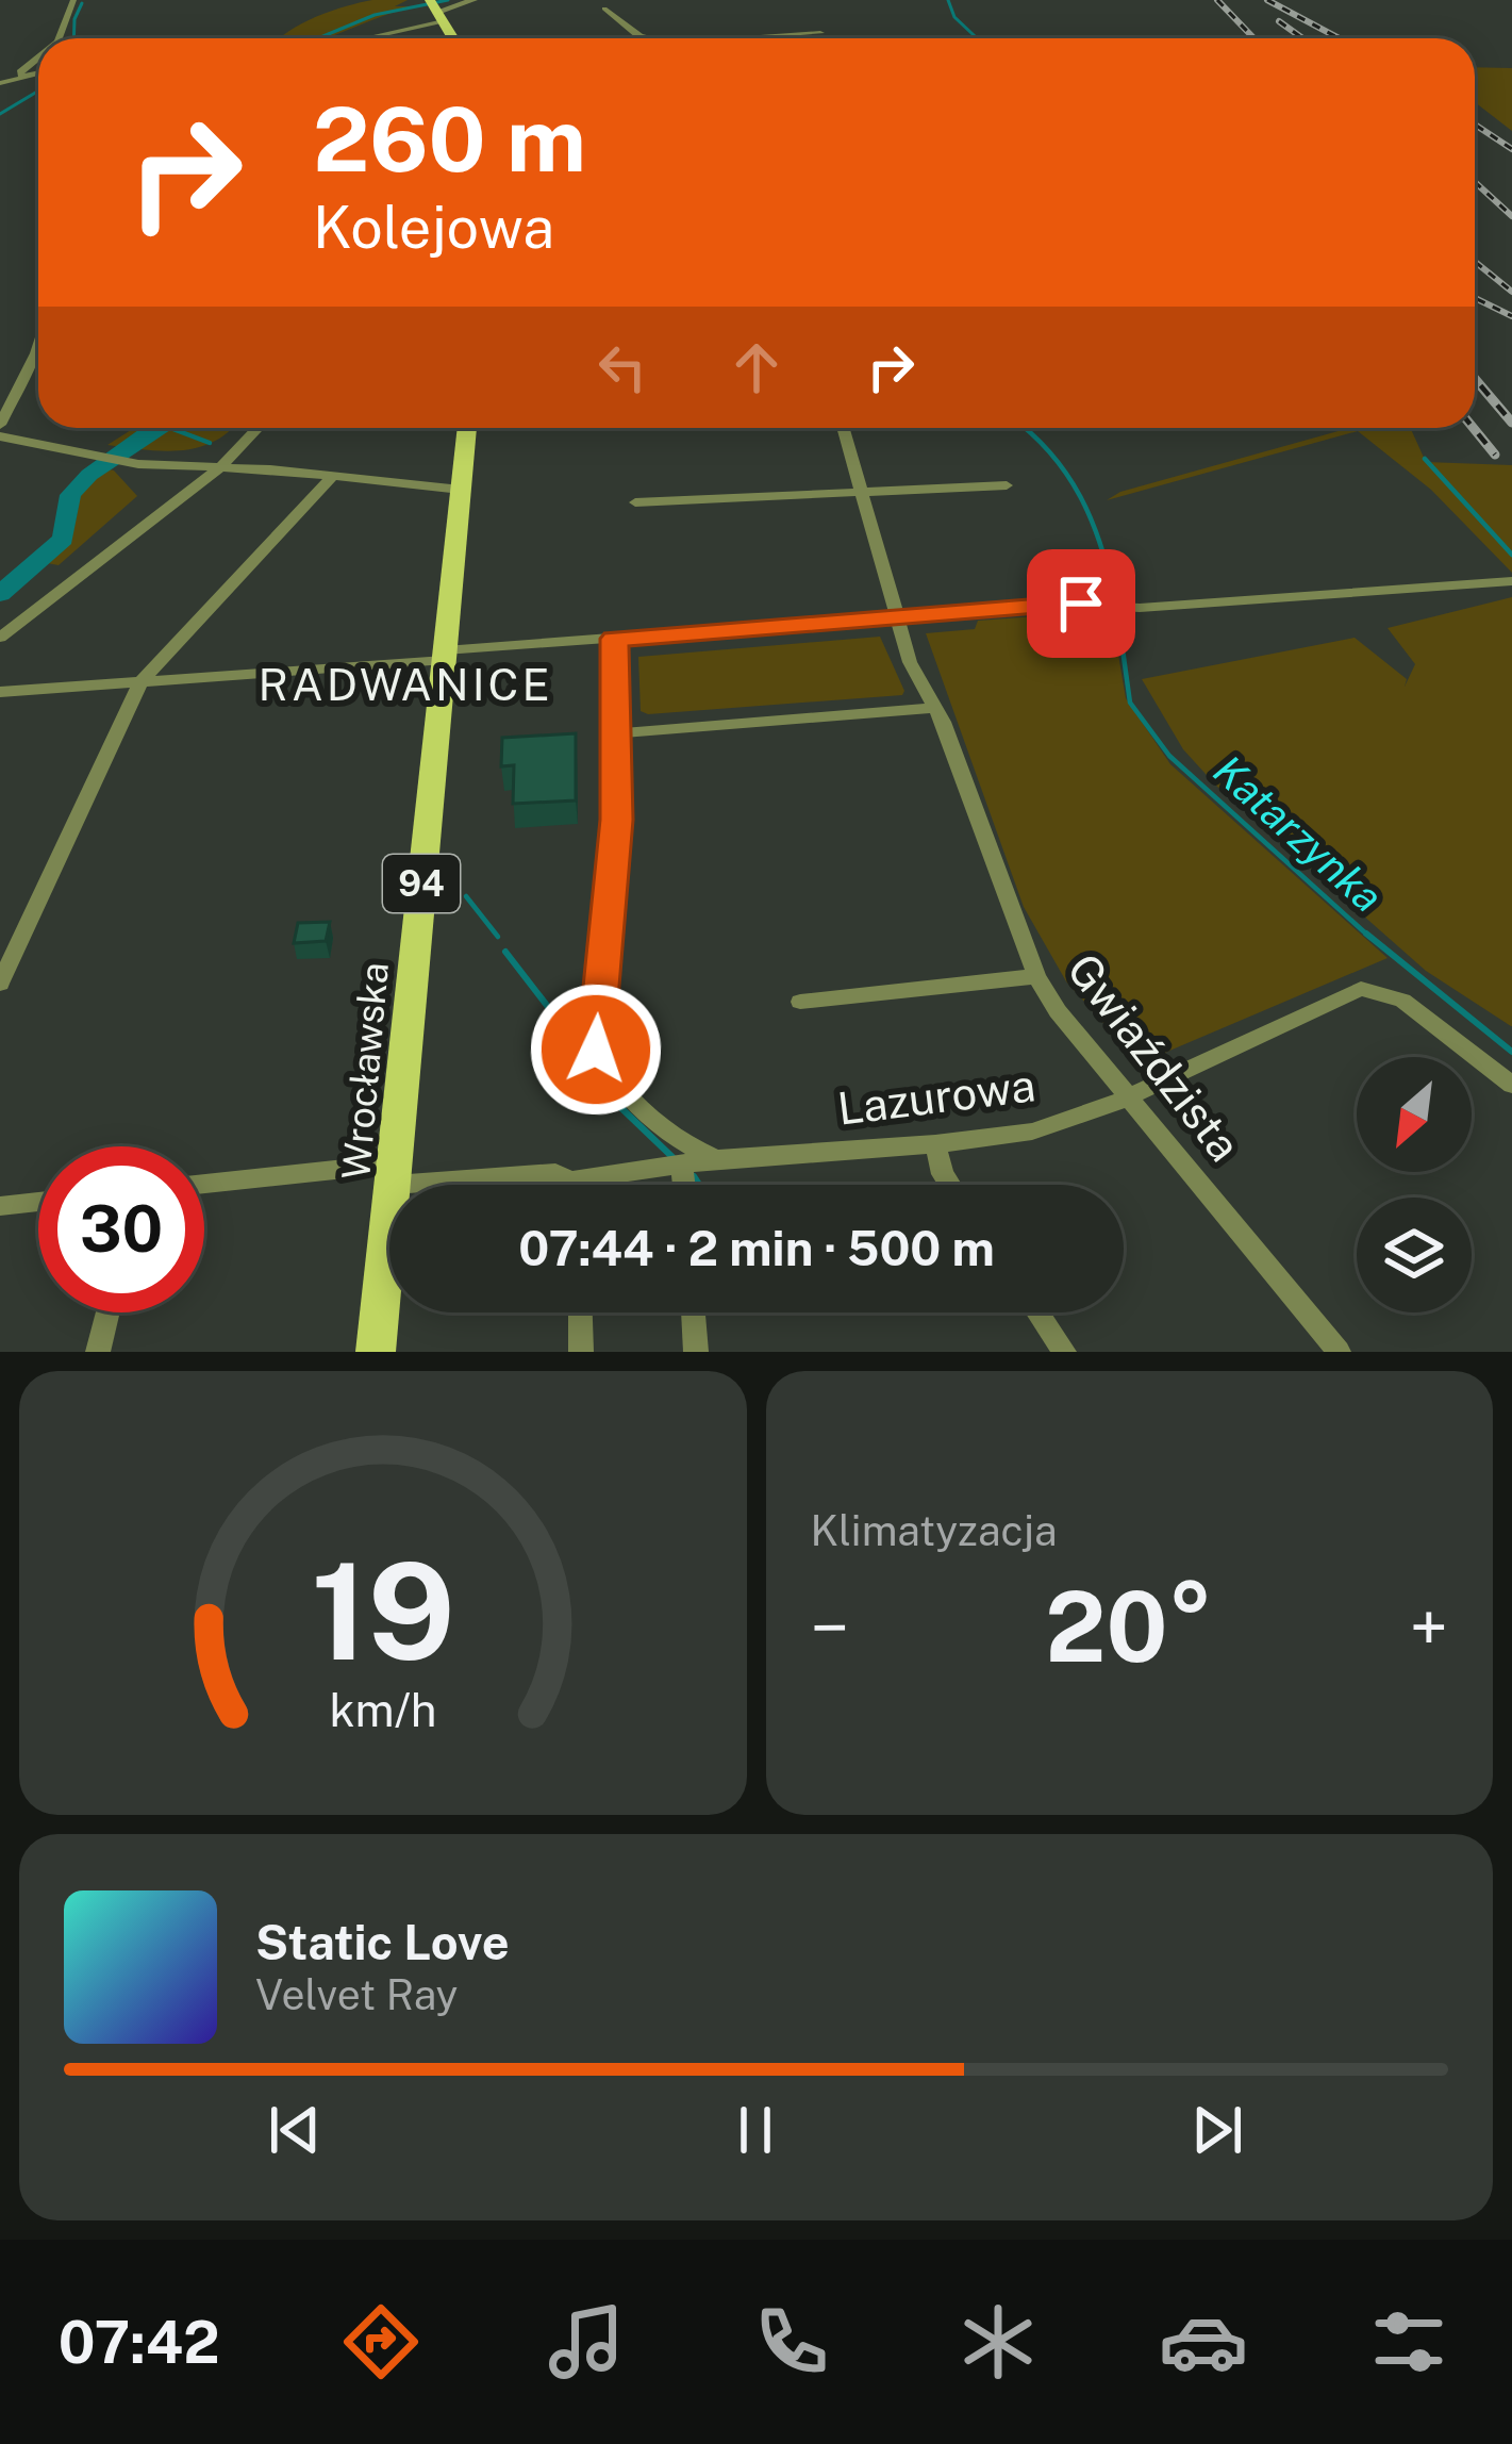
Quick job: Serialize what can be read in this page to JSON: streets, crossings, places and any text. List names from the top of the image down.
{
  "streets": {
    "main road": ["94", "Wrocławska"],
    "street": ["Gwiaździsta", "Lazurowa"]
  },
  "crossings": [
    ["Gwiaździsta", "Lazurowa"],
    ["Wrocławska", "Lazurowa"]
  ],
  "districts": ["RADWANICE"],
  "water": ["Katarzynka"],
  "north": "bottom left",
  "page": {
    "turn": ["260 m", "Kolejowa"],
    "limit": "30",
    "trip": "07:44 · 2 min · 500 m",
    "tile": "Klimatyzacja",
    "heat": ["−", "20°", "+"],
    "song": ["Static Love", "Velvet Ray"],
    "tabs": "07:42",
    "gauge": ["19", "km/h"]
  }
}
